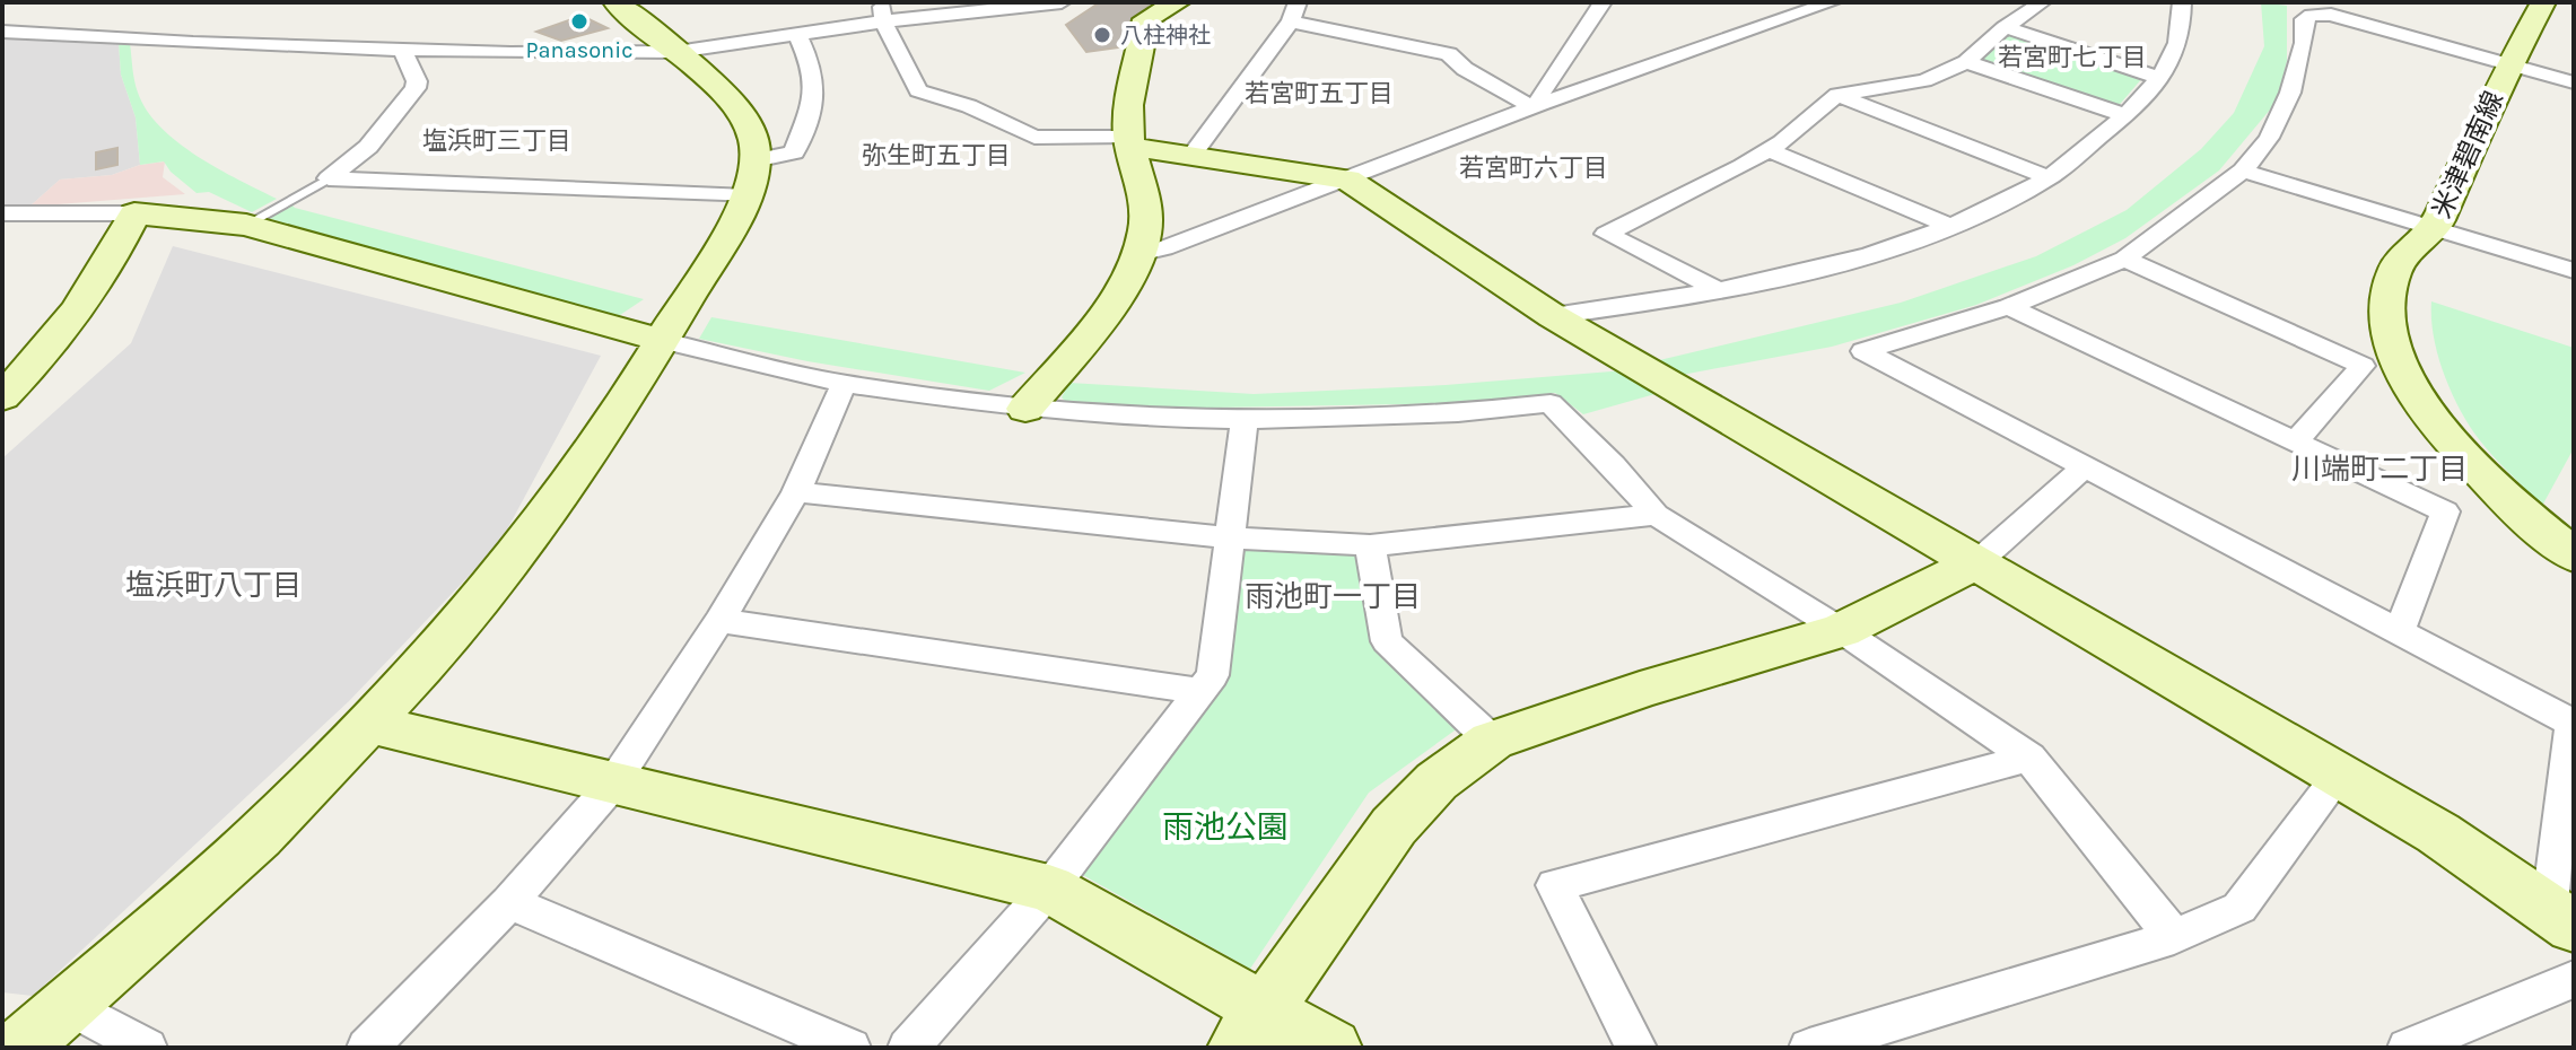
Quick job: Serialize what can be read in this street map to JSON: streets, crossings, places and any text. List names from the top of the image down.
{
  "streets": {
    "street": ["米津碧南線"]
  },
  "districts": [
    "若宮町七丁目",
    "若宮町五丁目",
    "塩浜町三丁目",
    "弥生町五丁目",
    "若宮町六丁目",
    "川端町二丁目",
    "塩浜町八丁目",
    "雨池町一丁目"
  ],
  "parks": ["雨池公園"],
  "places": ["Panasonic", "八柱神社"]
}
